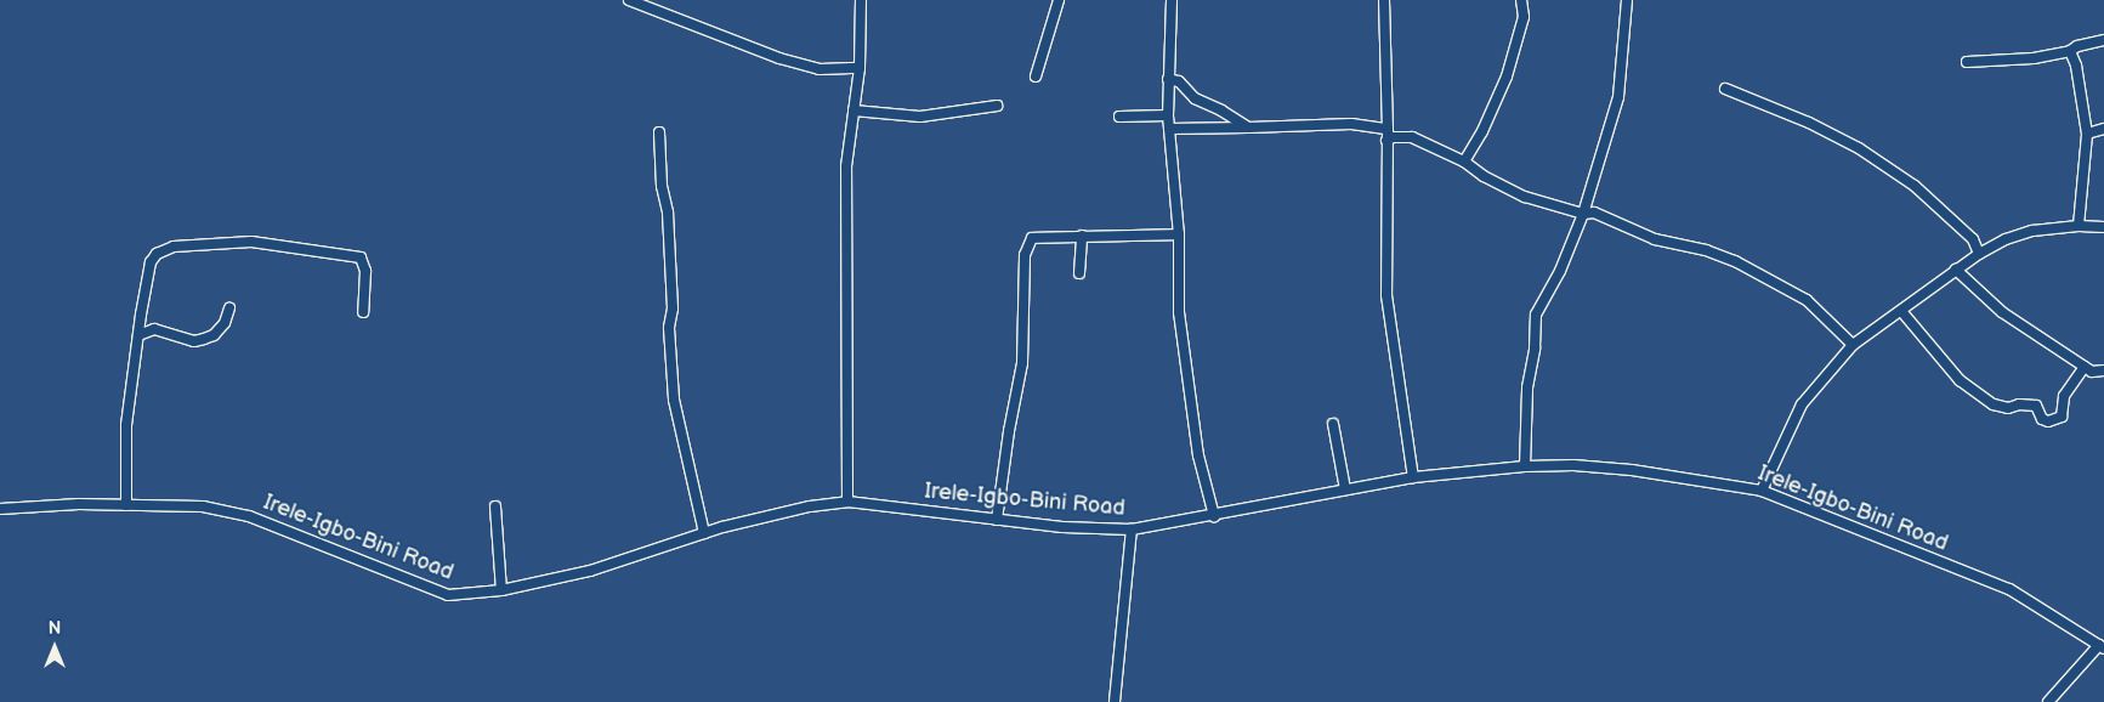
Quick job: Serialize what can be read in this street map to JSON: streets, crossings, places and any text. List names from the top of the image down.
{
  "streets": {
    "street": ["Irele-Igbo-Bini Road"]
  },
  "north": "top"
}
